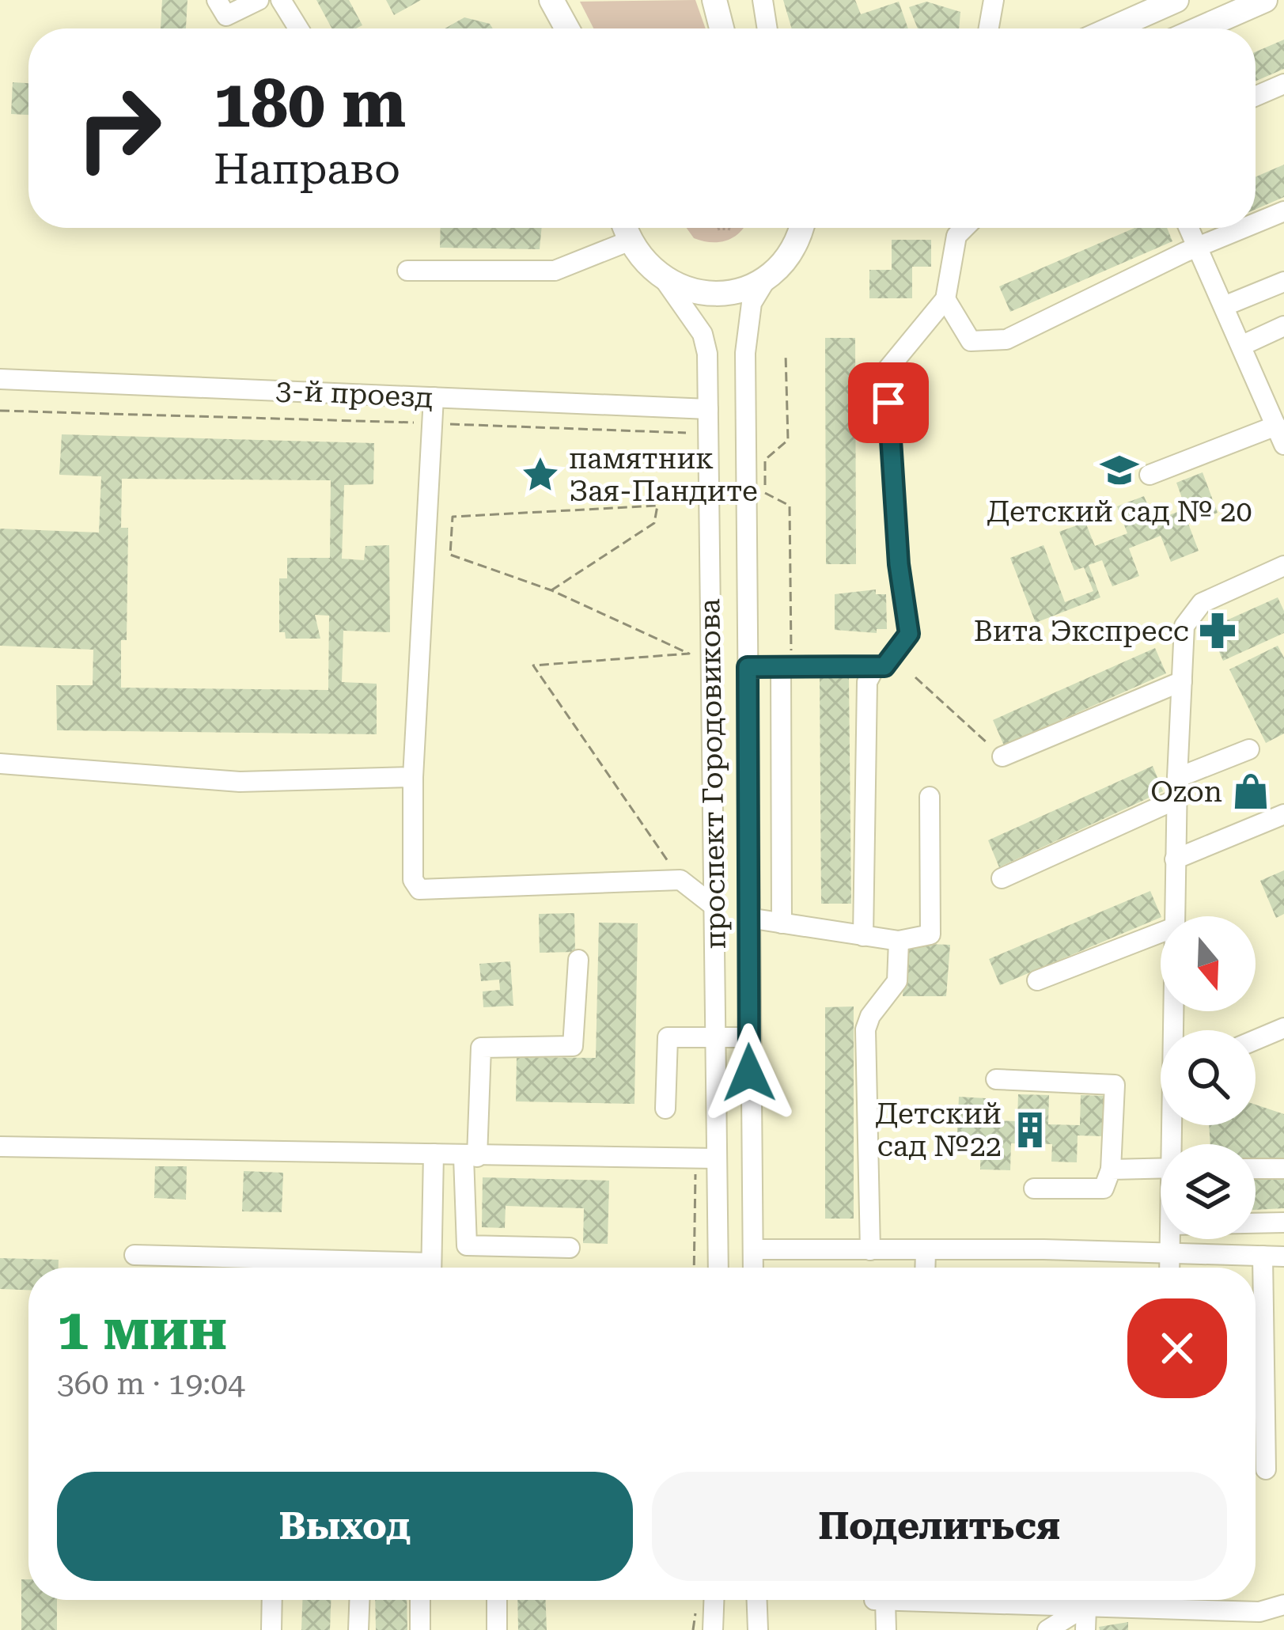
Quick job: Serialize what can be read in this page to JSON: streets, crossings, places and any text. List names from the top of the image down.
{
  "streets": {
    "street": ["3-й проезд", "проспект Городовикова"]
  },
  "crossings": [
    ["3-й проезд", "проспект Городовикова"]
  ],
  "places": {
    "school or university": ["Детский сад № 20"],
    "place": ["памятник Зая-Пандите"],
    "pharmacy": ["Вита Экспресс"],
    "shop": ["Ozon"],
    "building": ["Детский сад №22"]
  },
  "north": "bottom",
  "page": {
    "turn": ["180 m", "Направо"],
    "heading": ["1 мин", "360 m · 19:04"],
    "buttons": ["Выход", "Поделиться"]
  }
}
